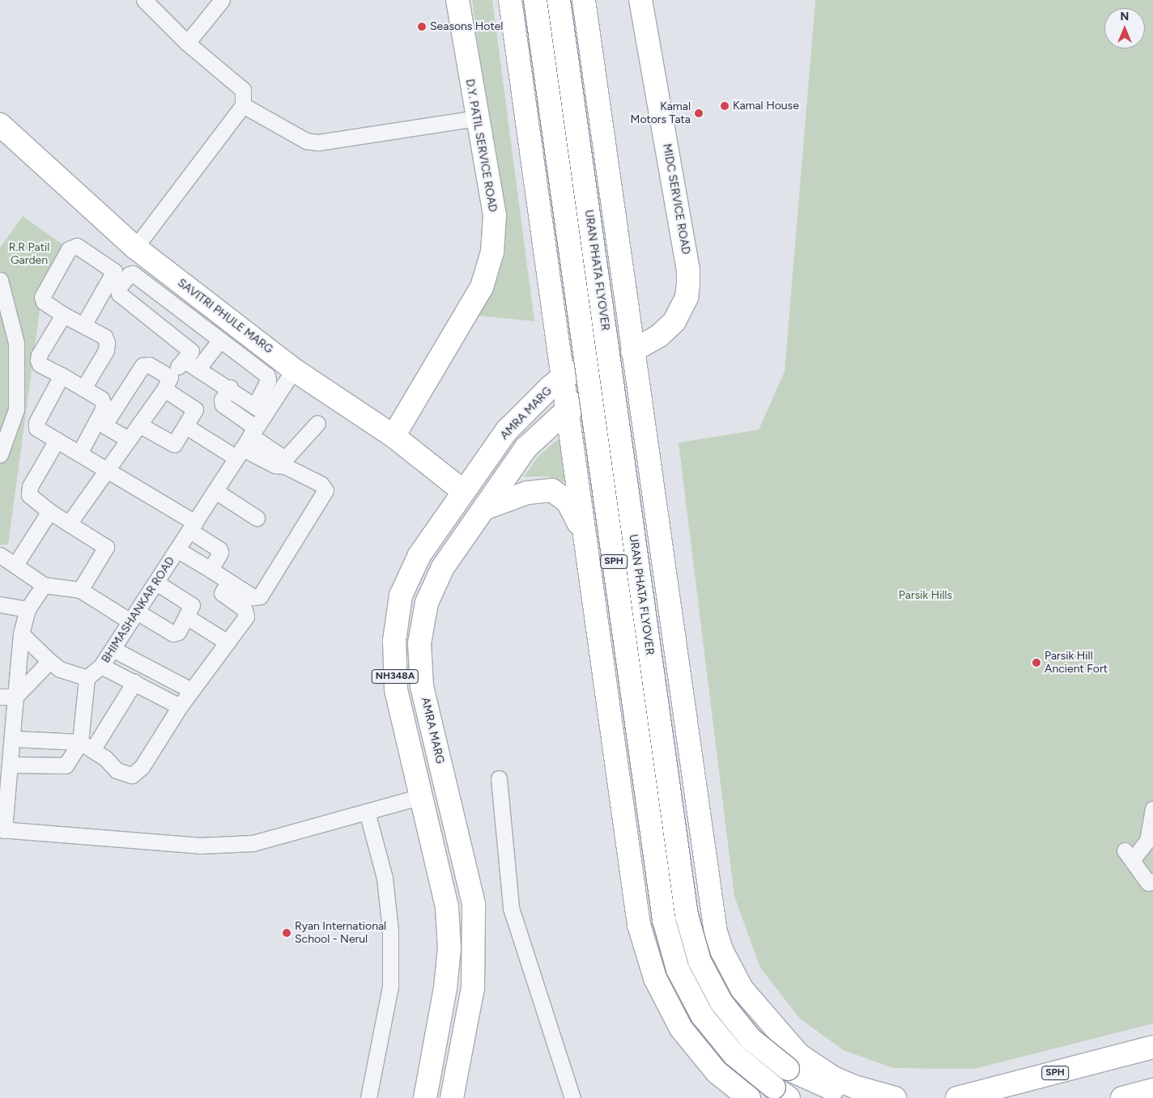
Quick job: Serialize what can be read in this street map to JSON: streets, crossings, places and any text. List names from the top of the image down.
{
  "streets": {
    "main road": [
      "D.Y. PATIL SERVICE ROAD",
      "MIDC SERVICE ROAD",
      "URAN PHATA FLYOVER",
      "SAVITRI PHULE MARG",
      "AMRA MARG",
      "SPH",
      "NH348A"
    ],
    "street": ["BHIMASHANKAR ROAD"]
  },
  "crossings": [
    ["D.Y. PATIL SERVICE ROAD", "SAVITRI PHULE MARG"],
    ["MIDC SERVICE ROAD", "AMRA MARG"],
    ["SAVITRI PHULE MARG", "AMRA MARG"],
    ["SAVITRI PHULE MARG", "BHIMASHANKAR ROAD"]
  ],
  "parks": ["R.R Patil Garden", "Parsik Hills"],
  "places": [
    "Seasons Hotel",
    "Kamal House",
    "Kamal Motors Tata",
    "Parsik Hill Ancient Fort",
    "Ryan International School - Nerul"
  ],
  "north": "top"
}
